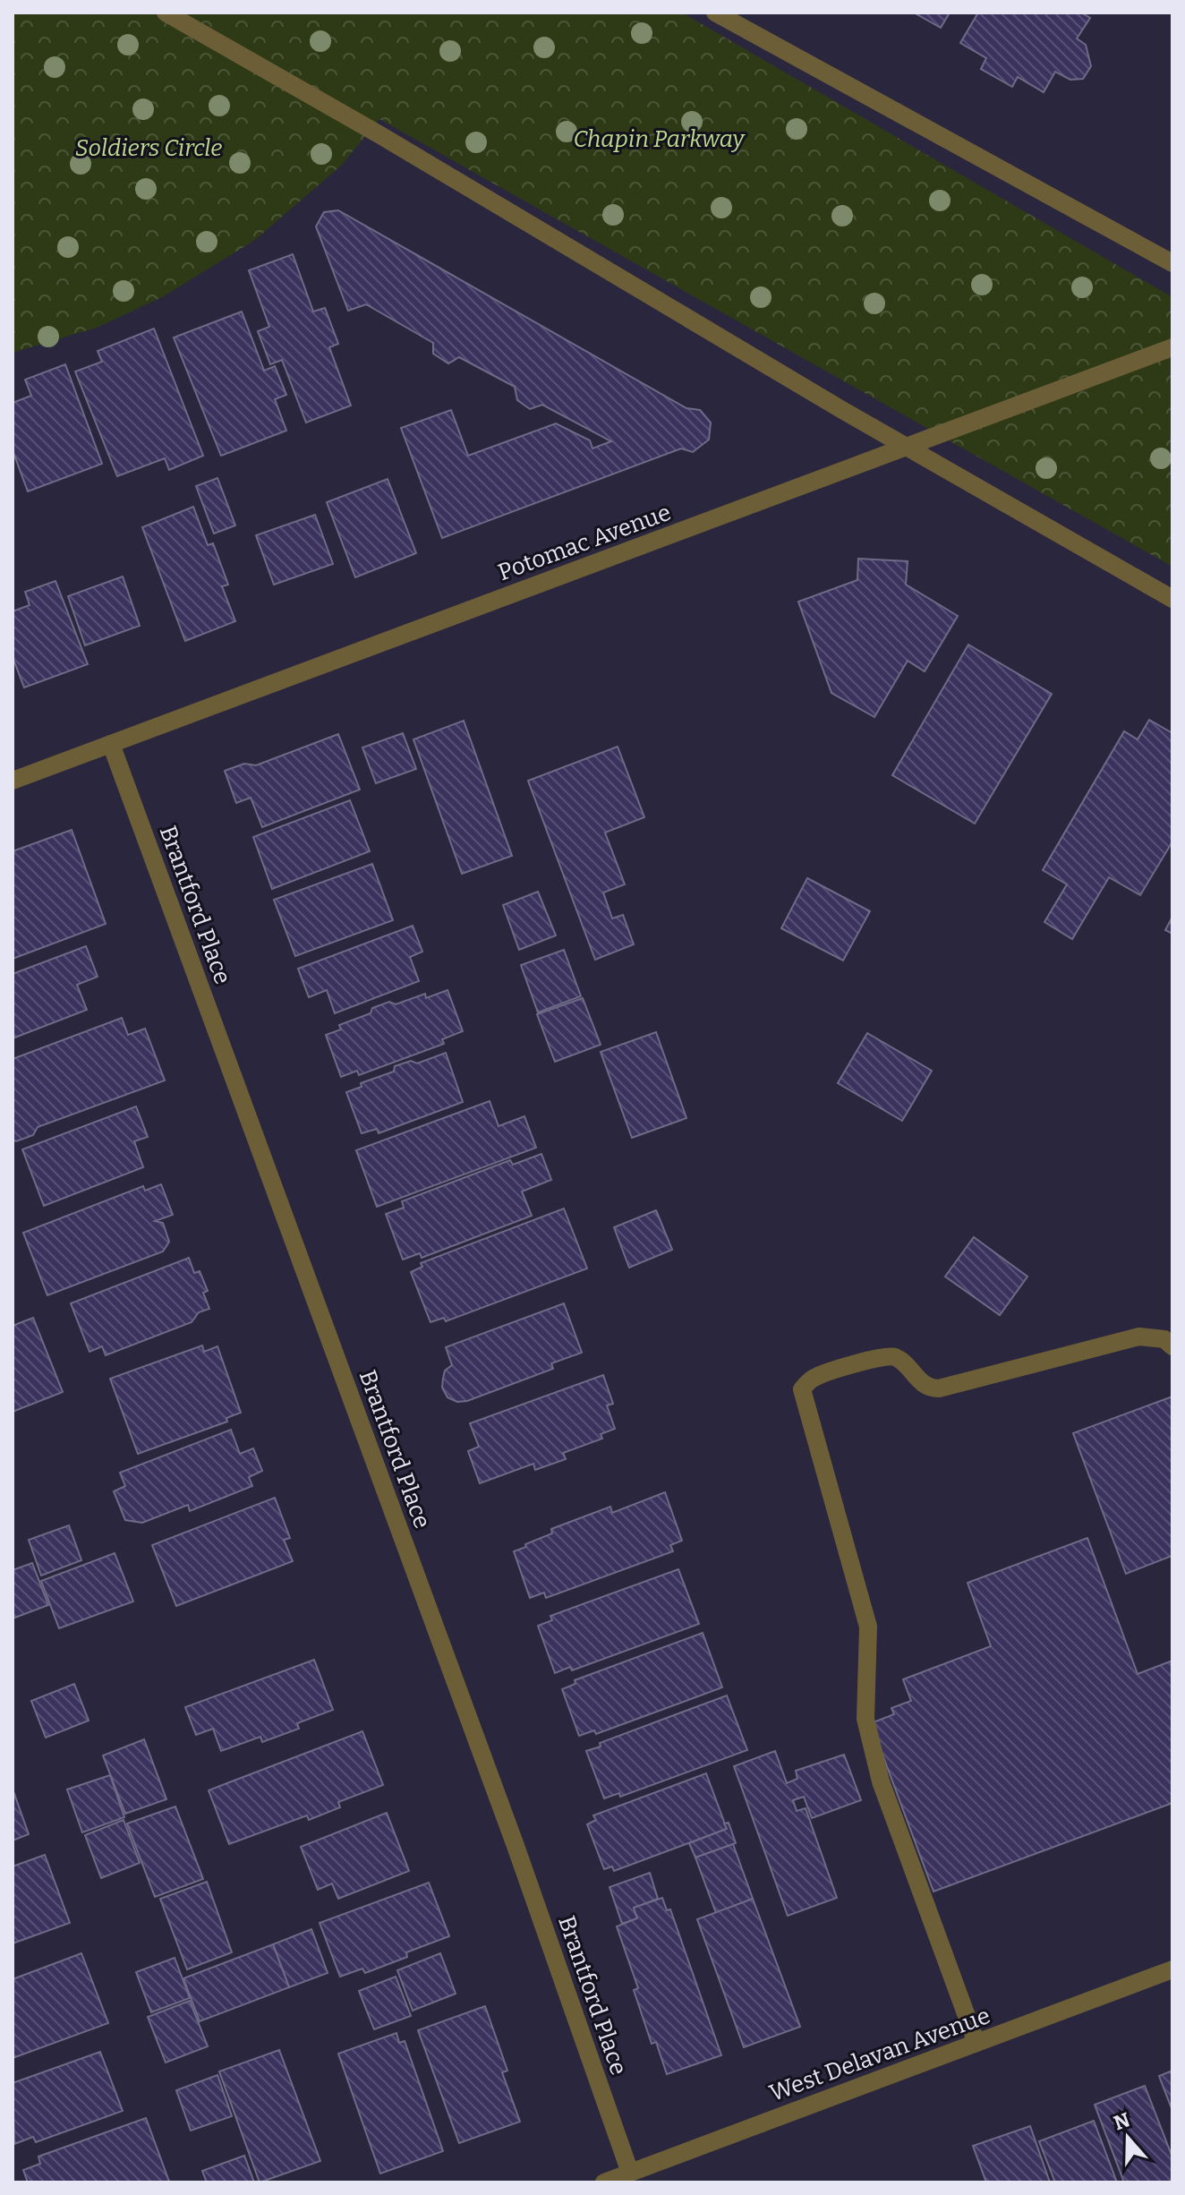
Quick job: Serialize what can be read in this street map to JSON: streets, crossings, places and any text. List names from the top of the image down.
{
  "streets": {
    "street": ["Potomac Avenue", "Brantford Place", "West Delavan Avenue"]
  },
  "crossings": [
    ["Potomac Avenue", "Brantford Place"],
    ["Brantford Place", "West Delavan Avenue"]
  ],
  "parks": ["Chapin Parkway", "Soldiers Circle"],
  "north": "top"
}
